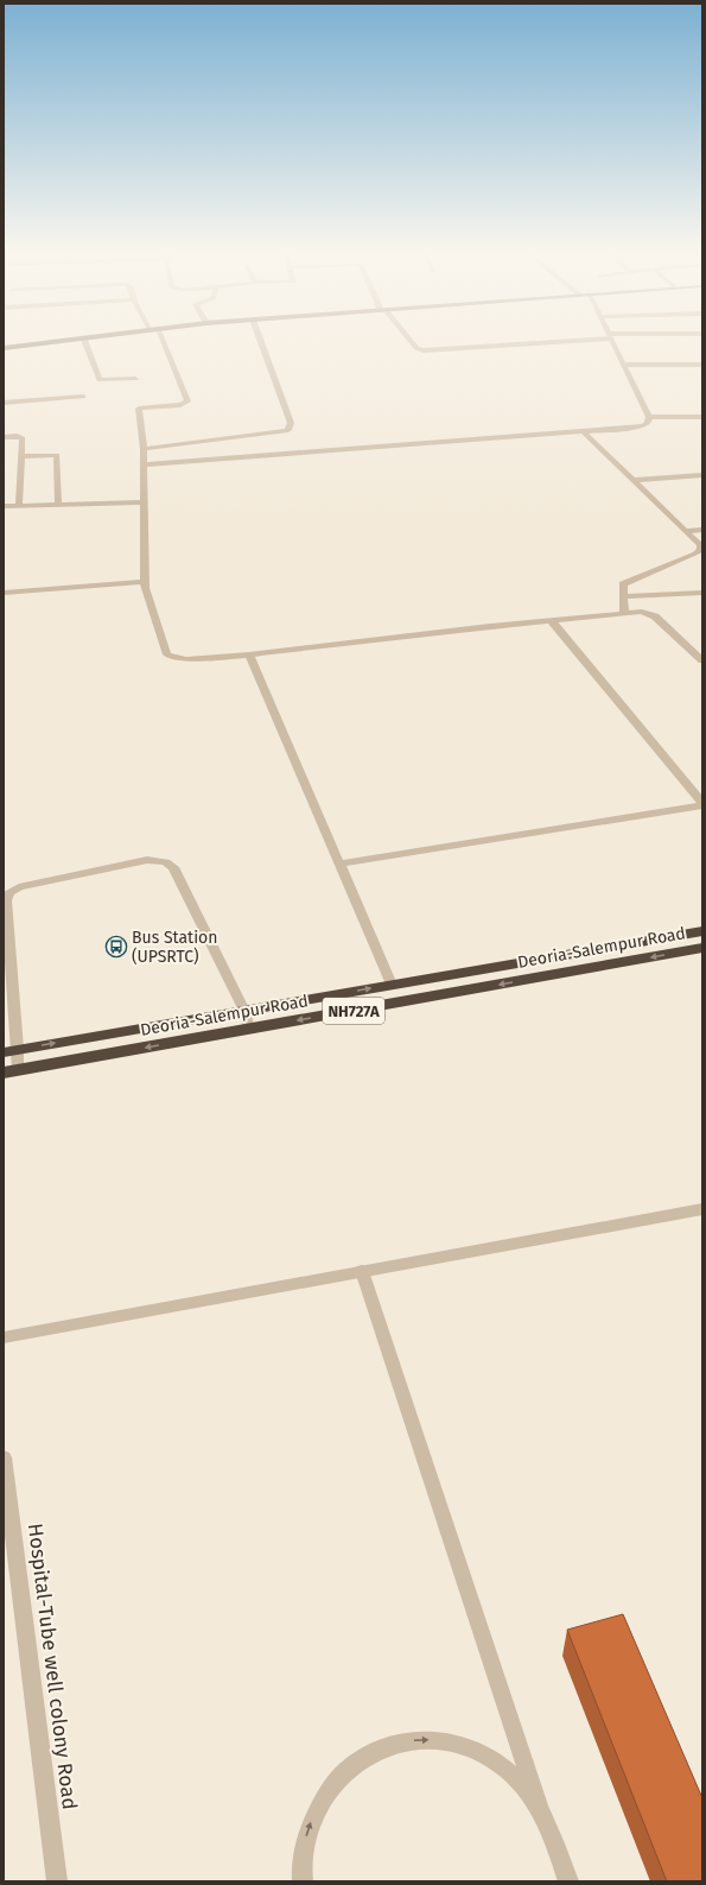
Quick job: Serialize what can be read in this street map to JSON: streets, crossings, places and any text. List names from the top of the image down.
{
  "streets": {
    "highway": ["Deoria-Salempur Road", "NH727A"],
    "street": ["Hospital-Tube well colony Road"]
  },
  "places": {
    "bus stop": ["Bus Station (UPSRTC)"]
  }
}
